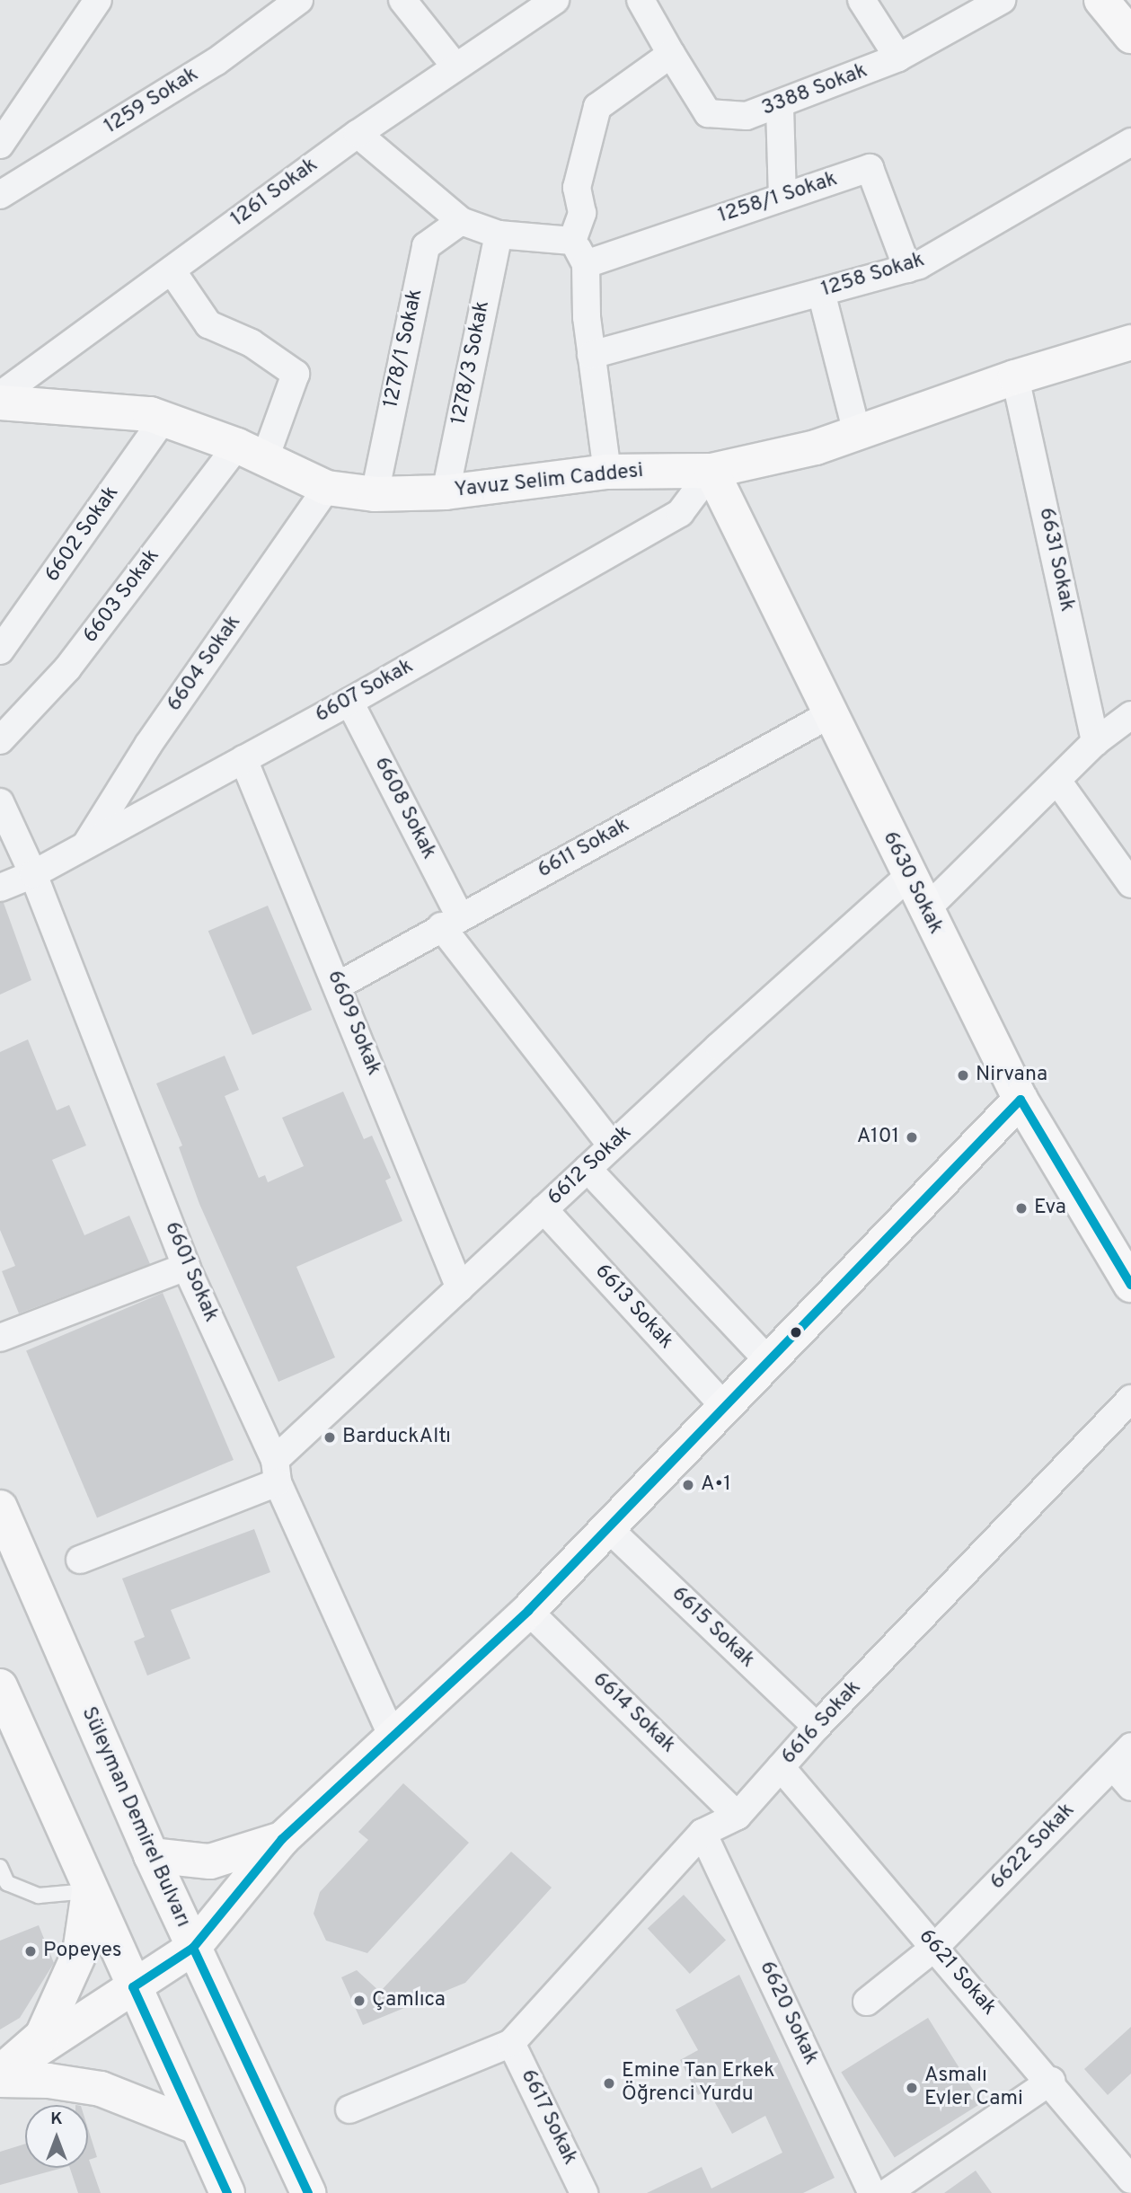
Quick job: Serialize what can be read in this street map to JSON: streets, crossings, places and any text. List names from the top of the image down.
{
  "streets": {
    "street": [
      "3388 Sokak",
      "1259 Sokak",
      "1261 Sokak",
      "1258/1 Sokak",
      "1258 Sokak",
      "1278/1 Sokak",
      "1278/3 Sokak",
      "Yavuz Selim Caddesi",
      "6602 Sokak",
      "6631 Sokak",
      "6603 Sokak",
      "6604 Sokak",
      "6607 Sokak",
      "6608 Sokak",
      "6611 Sokak",
      "6630 Sokak",
      "6609 Sokak",
      "6612 Sokak",
      "6601 Sokak",
      "6613 Sokak",
      "6615 Sokak",
      "6614 Sokak",
      "6616 Sokak",
      "Süleyman Demirel Bulvarı",
      "6622 Sokak",
      "6621 Sokak",
      "6620 Sokak",
      "6617 Sokak"
    ]
  },
  "crossings": [
    ["1261 Sokak", "6603 Sokak"],
    ["1258/1 Sokak", "1258 Sokak"],
    ["1278/1 Sokak", "Yavuz Selim Caddesi"],
    ["1278/3 Sokak", "Yavuz Selim Caddesi"],
    ["Yavuz Selim Caddesi", "6602 Sokak"],
    ["Yavuz Selim Caddesi", "6631 Sokak"],
    ["Yavuz Selim Caddesi", "6603 Sokak"],
    ["Yavuz Selim Caddesi", "6604 Sokak"],
    ["Yavuz Selim Caddesi", "6607 Sokak"],
    ["Yavuz Selim Caddesi", "6630 Sokak"],
    ["6604 Sokak", "6607 Sokak"],
    ["6607 Sokak", "6608 Sokak"],
    ["6607 Sokak", "6630 Sokak"],
    ["6607 Sokak", "6609 Sokak"],
    ["6607 Sokak", "6601 Sokak"],
    ["6608 Sokak", "6611 Sokak"],
    ["6608 Sokak", "6612 Sokak"],
    ["6611 Sokak", "6630 Sokak"],
    ["6611 Sokak", "6609 Sokak"],
    ["6630 Sokak", "6612 Sokak"],
    ["6609 Sokak", "6612 Sokak"],
    ["6612 Sokak", "6601 Sokak"],
    ["6612 Sokak", "6613 Sokak"],
    ["6615 Sokak", "6616 Sokak"],
    ["6614 Sokak", "6616 Sokak"],
    ["6616 Sokak", "6621 Sokak"],
    ["6616 Sokak", "6620 Sokak"],
    ["6616 Sokak", "6617 Sokak"],
    ["6622 Sokak", "6621 Sokak"]
  ],
  "places": [
    "Nirvana",
    "A101",
    "Eva",
    "BarduckAltı",
    "A•1",
    "Popeyes",
    "Çamlıca",
    "Emine Tan Erkek Öğrenci Yurdu",
    "Asmalı Evler Cami"
  ],
  "north": "top"
}
